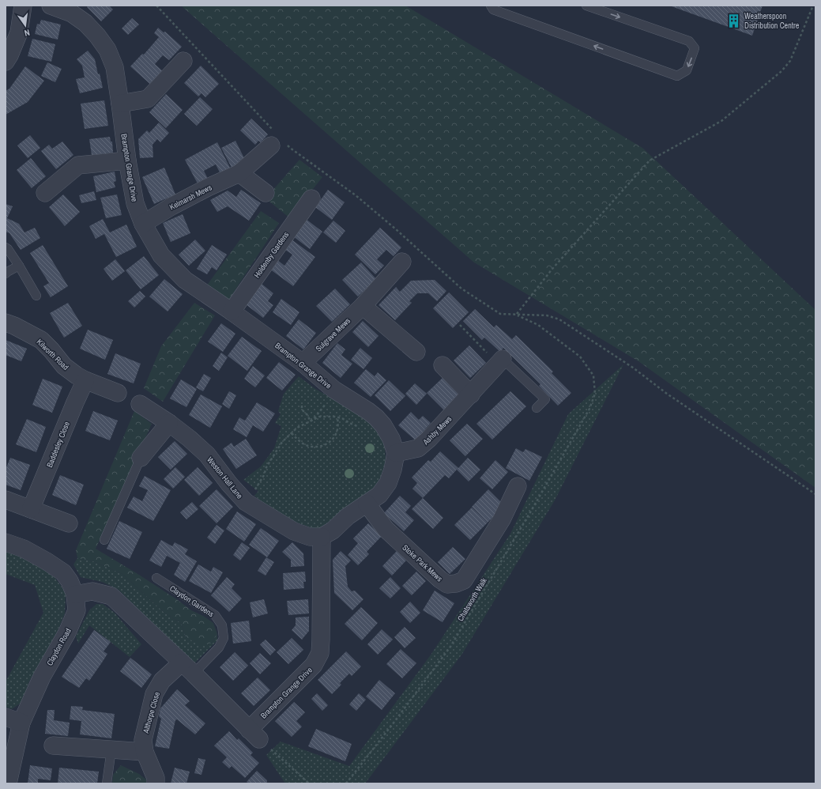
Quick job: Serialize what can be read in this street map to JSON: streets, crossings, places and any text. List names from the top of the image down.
{
  "streets": {
    "street": [
      "Brampton Grange Drive",
      "Kelmarsh Mews",
      "Holdenby Gardens",
      "Sulgrave Mews",
      "Kilworth Road",
      "Ashby Mews",
      "Baddesley Close",
      "Weston Hall Lane",
      "Stoke Park Mews",
      "Claydon Road",
      "Althorpe Close"
    ],
    "lane": ["Claydon Gardens"],
    "path": ["Chatsworth Walk"]
  },
  "crossings": [
    ["Brampton Grange Drive", "Kelmarsh Mews"],
    ["Brampton Grange Drive", "Holdenby Gardens"],
    ["Brampton Grange Drive", "Sulgrave Mews"],
    ["Brampton Grange Drive", "Ashby Mews"],
    ["Brampton Grange Drive", "Weston Hall Lane"],
    ["Brampton Grange Drive", "Stoke Park Mews"],
    ["Kilworth Road", "Baddesley Close"],
    ["Claydon Gardens", "Althorpe Close"]
  ],
  "places": {
    "building": ["Weatherspoon Distribution Centre"]
  },
  "north": "bottom"
}
